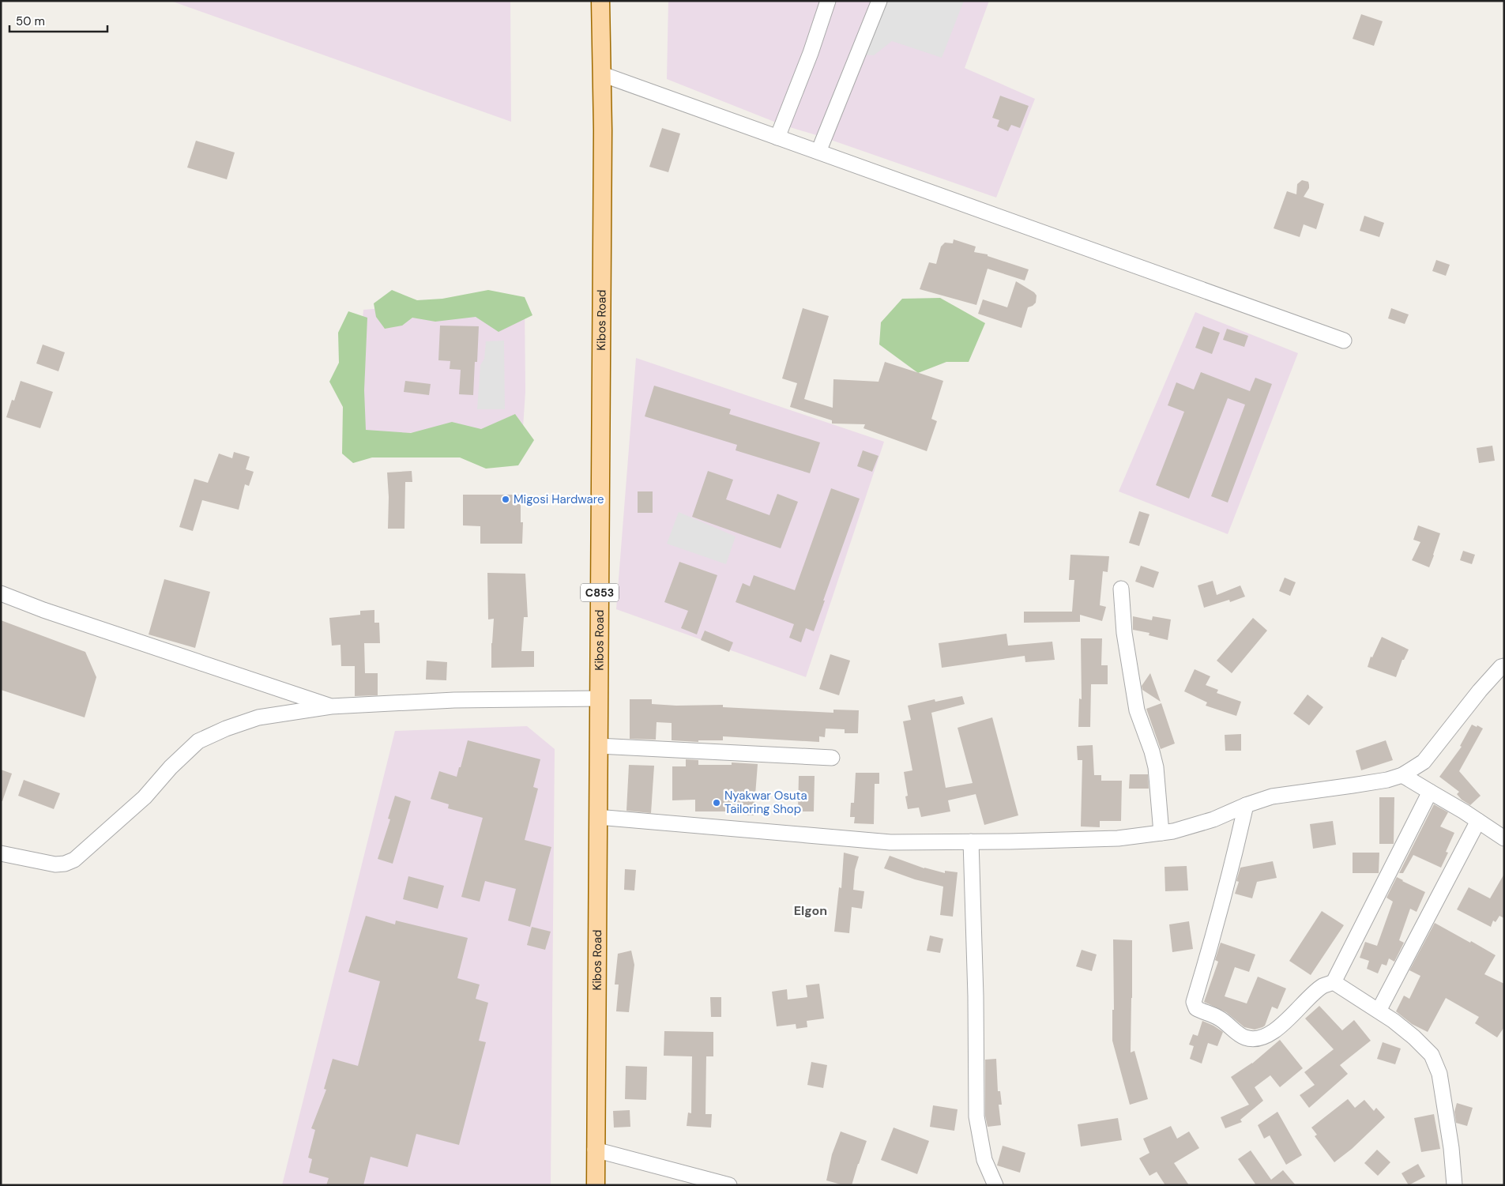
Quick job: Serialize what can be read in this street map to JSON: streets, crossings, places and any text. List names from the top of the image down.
{
  "streets": {
    "main road": ["Kibos Road", "C853"]
  },
  "districts": ["Elgon"],
  "places": ["Migosi Hardware", "Nyakwar Osuta Tailoring Shop"],
  "scale_bar": "50 m"
}
